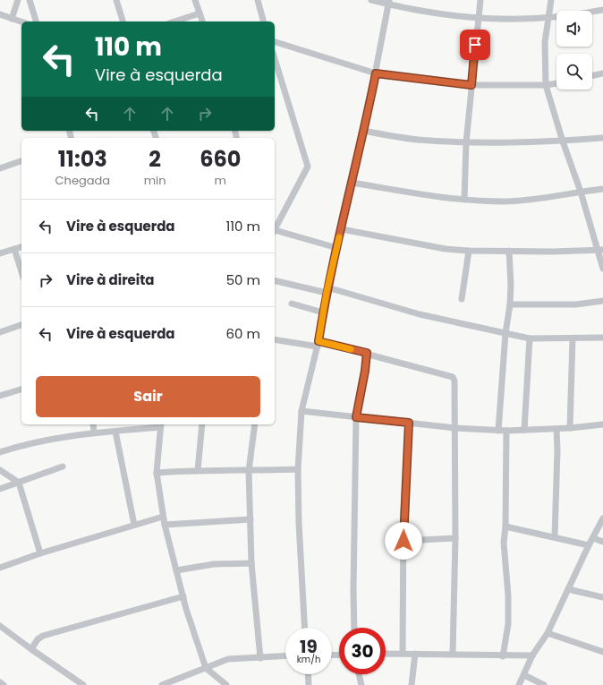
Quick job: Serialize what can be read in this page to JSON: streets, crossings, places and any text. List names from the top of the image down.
{
  "page": {
    "turn": ["110 m", "Vire à esquerda"],
    "eta": [
      "11:03",
      "Chegada",
      "2",
      "min",
      "660",
      "m"
    ],
    "list": [
      {
        "name": "Vire à esquerda",
        "value": "110 m"
      },
      {
        "name": "Vire à direita",
        "value": "50 m"
      },
      {
        "name": "Vire à esquerda",
        "value": "60 m"
      }
    ],
    "buttons": "Sair",
    "speed": "19 km/h",
    "limit": "30"
  }
}
